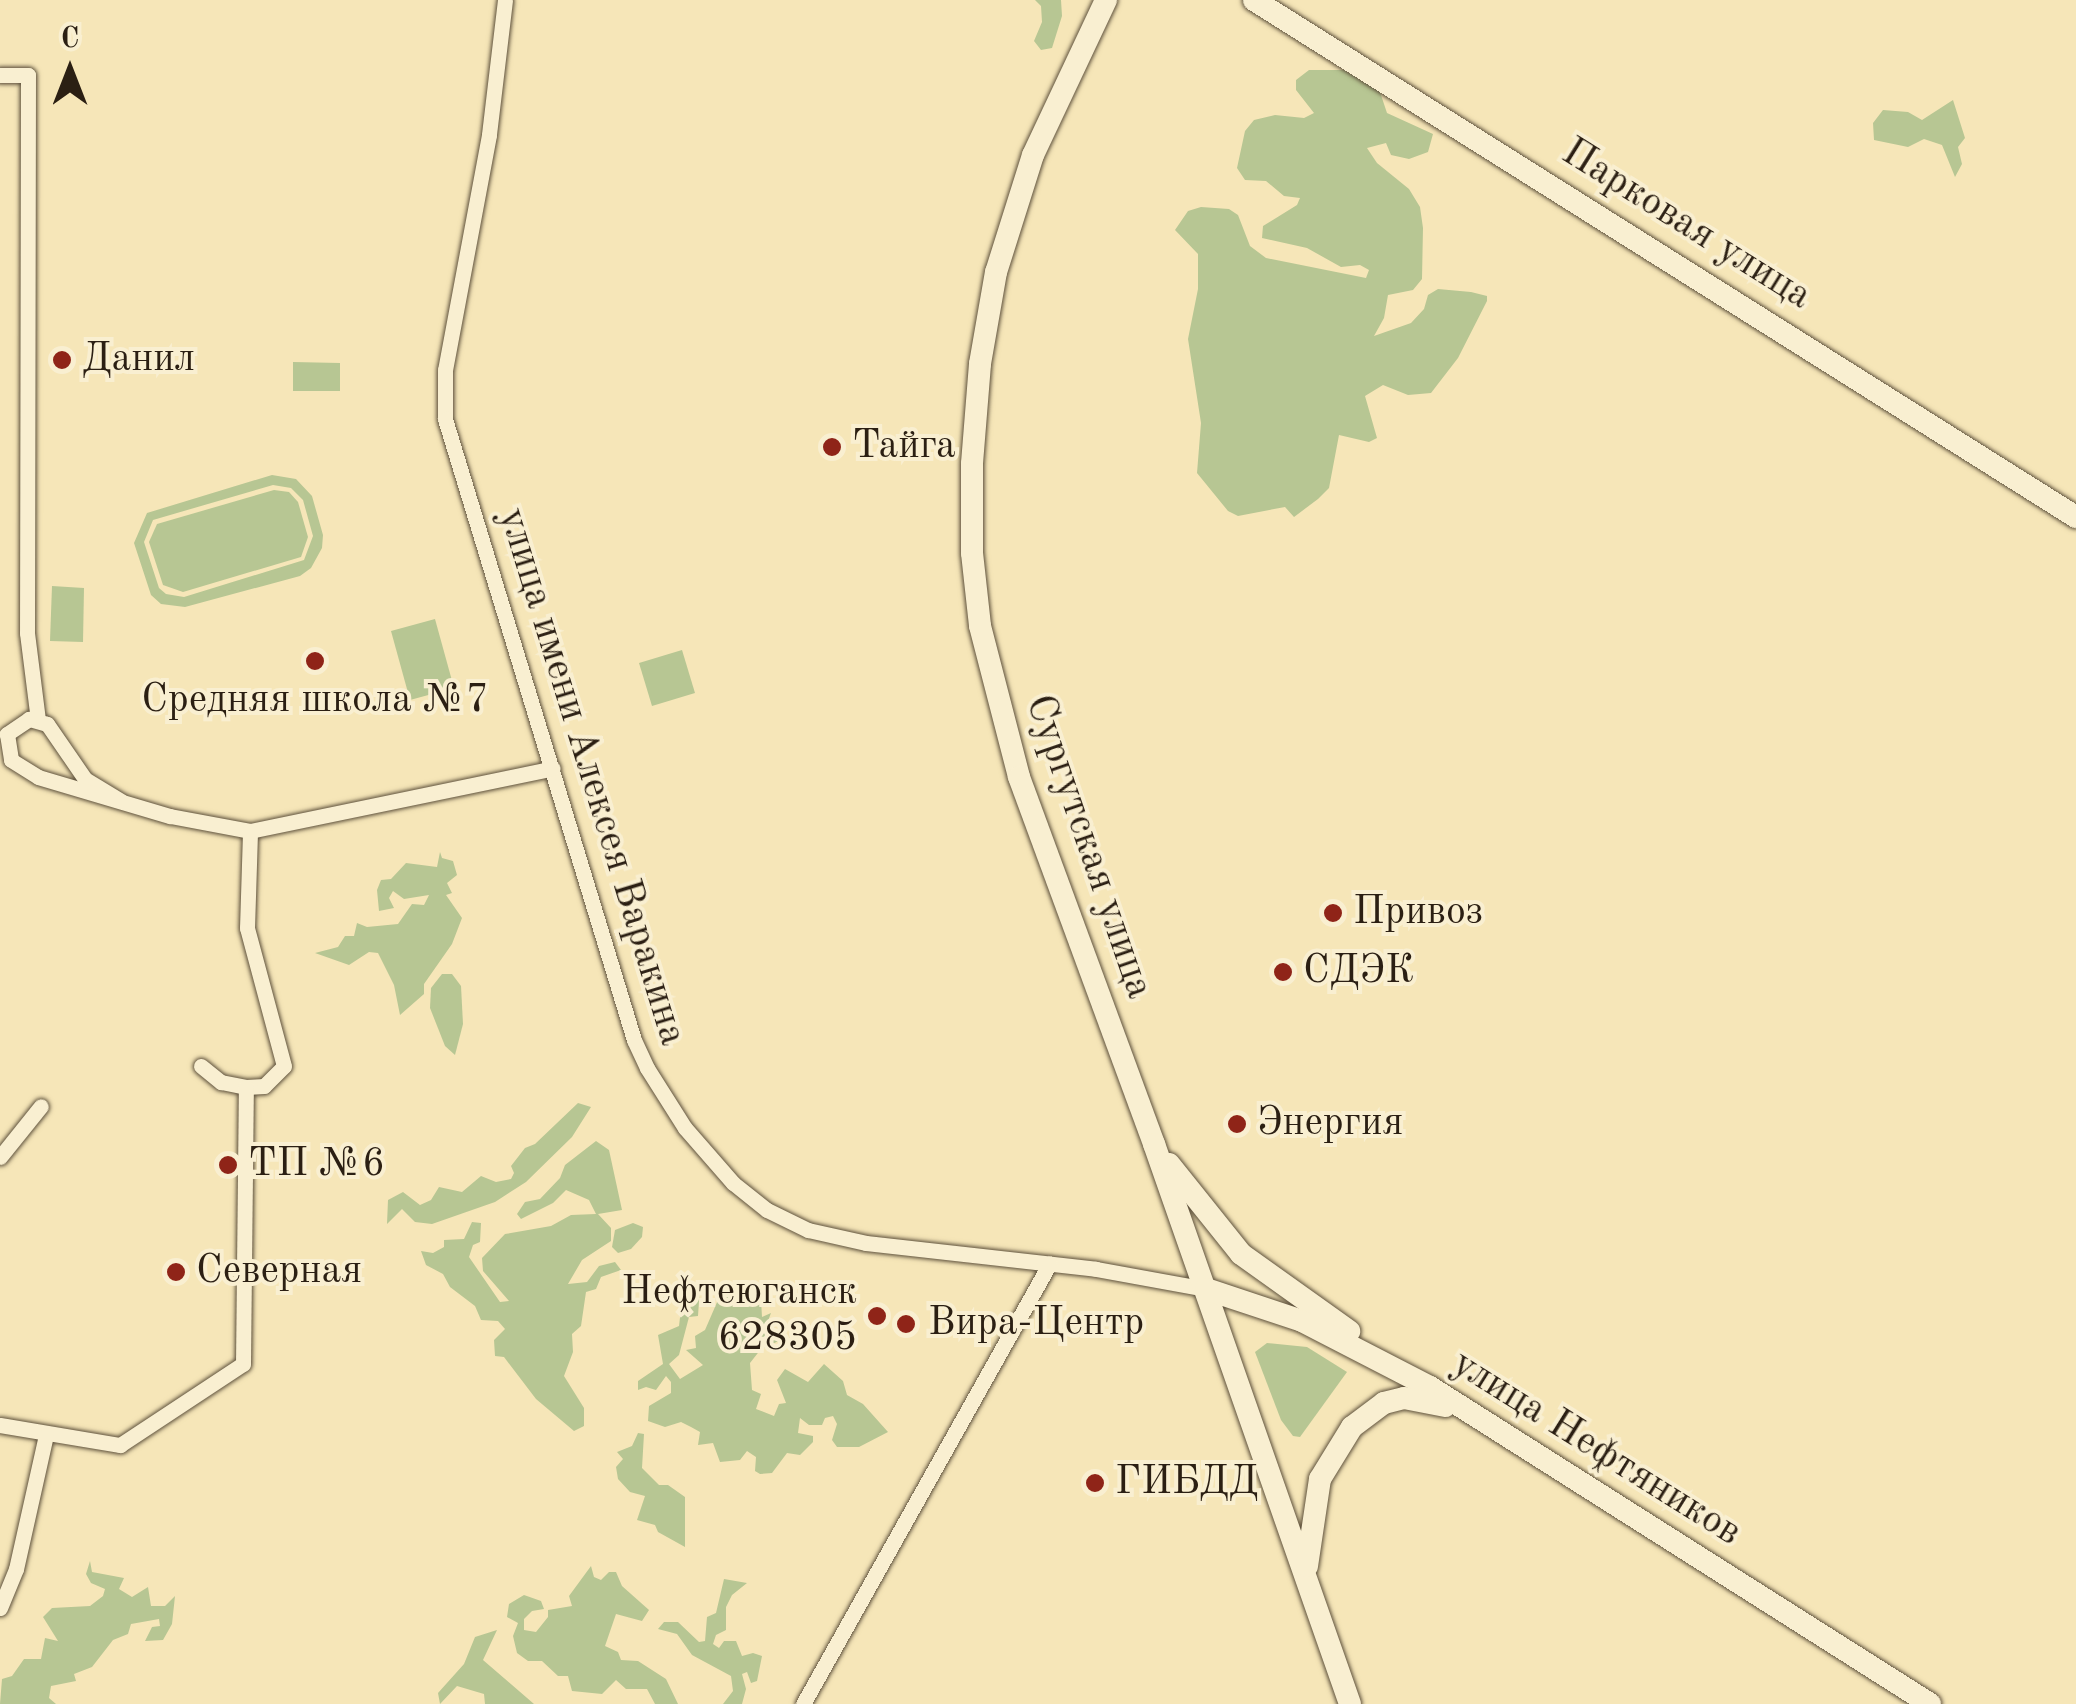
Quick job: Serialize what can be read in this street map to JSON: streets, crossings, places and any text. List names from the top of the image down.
{
  "streets": {
    "main road": ["Парковая улица", "Сургутская улица", "улица Нефтяников"],
    "street": ["улица имени Алексея Варакина"]
  },
  "crossings": [
    ["улица имени Алексея Варакина", "Сургутская улица"],
    ["улица имени Алексея Варакина", "улица Нефтяников"],
    ["Сургутская улица", "улица Нефтяников"]
  ],
  "places": [
    "Данил",
    "Тайга",
    "Средняя школа №7",
    "Привоз",
    "СДЭК",
    "Энергия",
    "ТП №6",
    "Северная",
    "Нефтеюганск 628305",
    "Вира-Центр",
    "ГИБДД"
  ],
  "north": "top"
}
